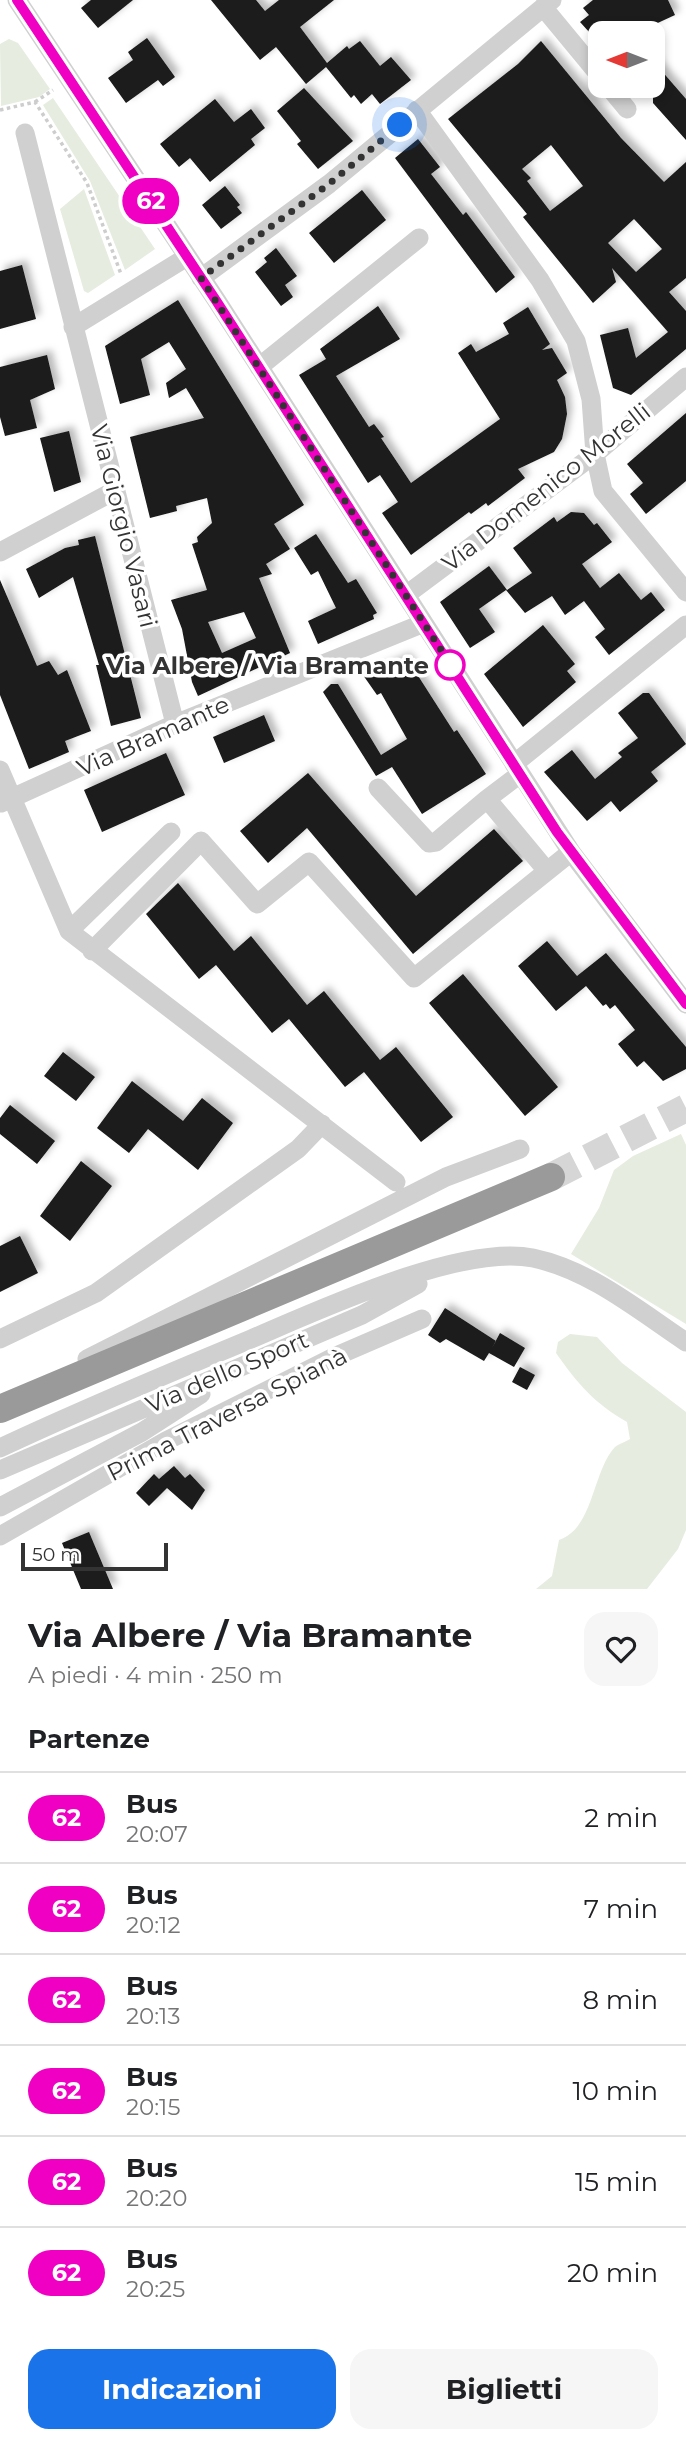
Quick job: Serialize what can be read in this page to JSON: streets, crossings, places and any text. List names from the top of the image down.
{
  "streets": {
    "street": [
      "Via Domenico Morelli",
      "Via Giorgio Vasari",
      "Via Bramante",
      "Via dello Sport",
      "Prima Traversa Spianà"
    ]
  },
  "crossings": [
    ["Via Giorgio Vasari", "Via Bramante"]
  ],
  "places": ["Via Albere / Via Bramante"],
  "lines": ["bus line 62"],
  "scale_bar": "50 m",
  "north": "left",
  "page": {
    "on_map": "62",
    "scale": "50 m",
    "heading": [
      ["Via Albere / Via Bramante", "A piedi · 4 min · 250 m"],
      "Partenze"
    ],
    "list": [
      {
        "mark": "62",
        "name": "Bus",
        "note": "20:07",
        "value": "2 min"
      },
      {
        "mark": "62",
        "name": "Bus",
        "note": "20:12",
        "value": "7 min"
      },
      {
        "mark": "62",
        "name": "Bus",
        "note": "20:13",
        "value": "8 min"
      },
      {
        "mark": "62",
        "name": "Bus",
        "note": "20:15",
        "value": "10 min"
      },
      {
        "mark": "62",
        "name": "Bus",
        "note": "20:20",
        "value": "15 min"
      },
      {
        "mark": "62",
        "name": "Bus",
        "note": "20:25",
        "value": "20 min"
      }
    ],
    "buttons": ["Indicazioni", "Biglietti"]
  }
}
